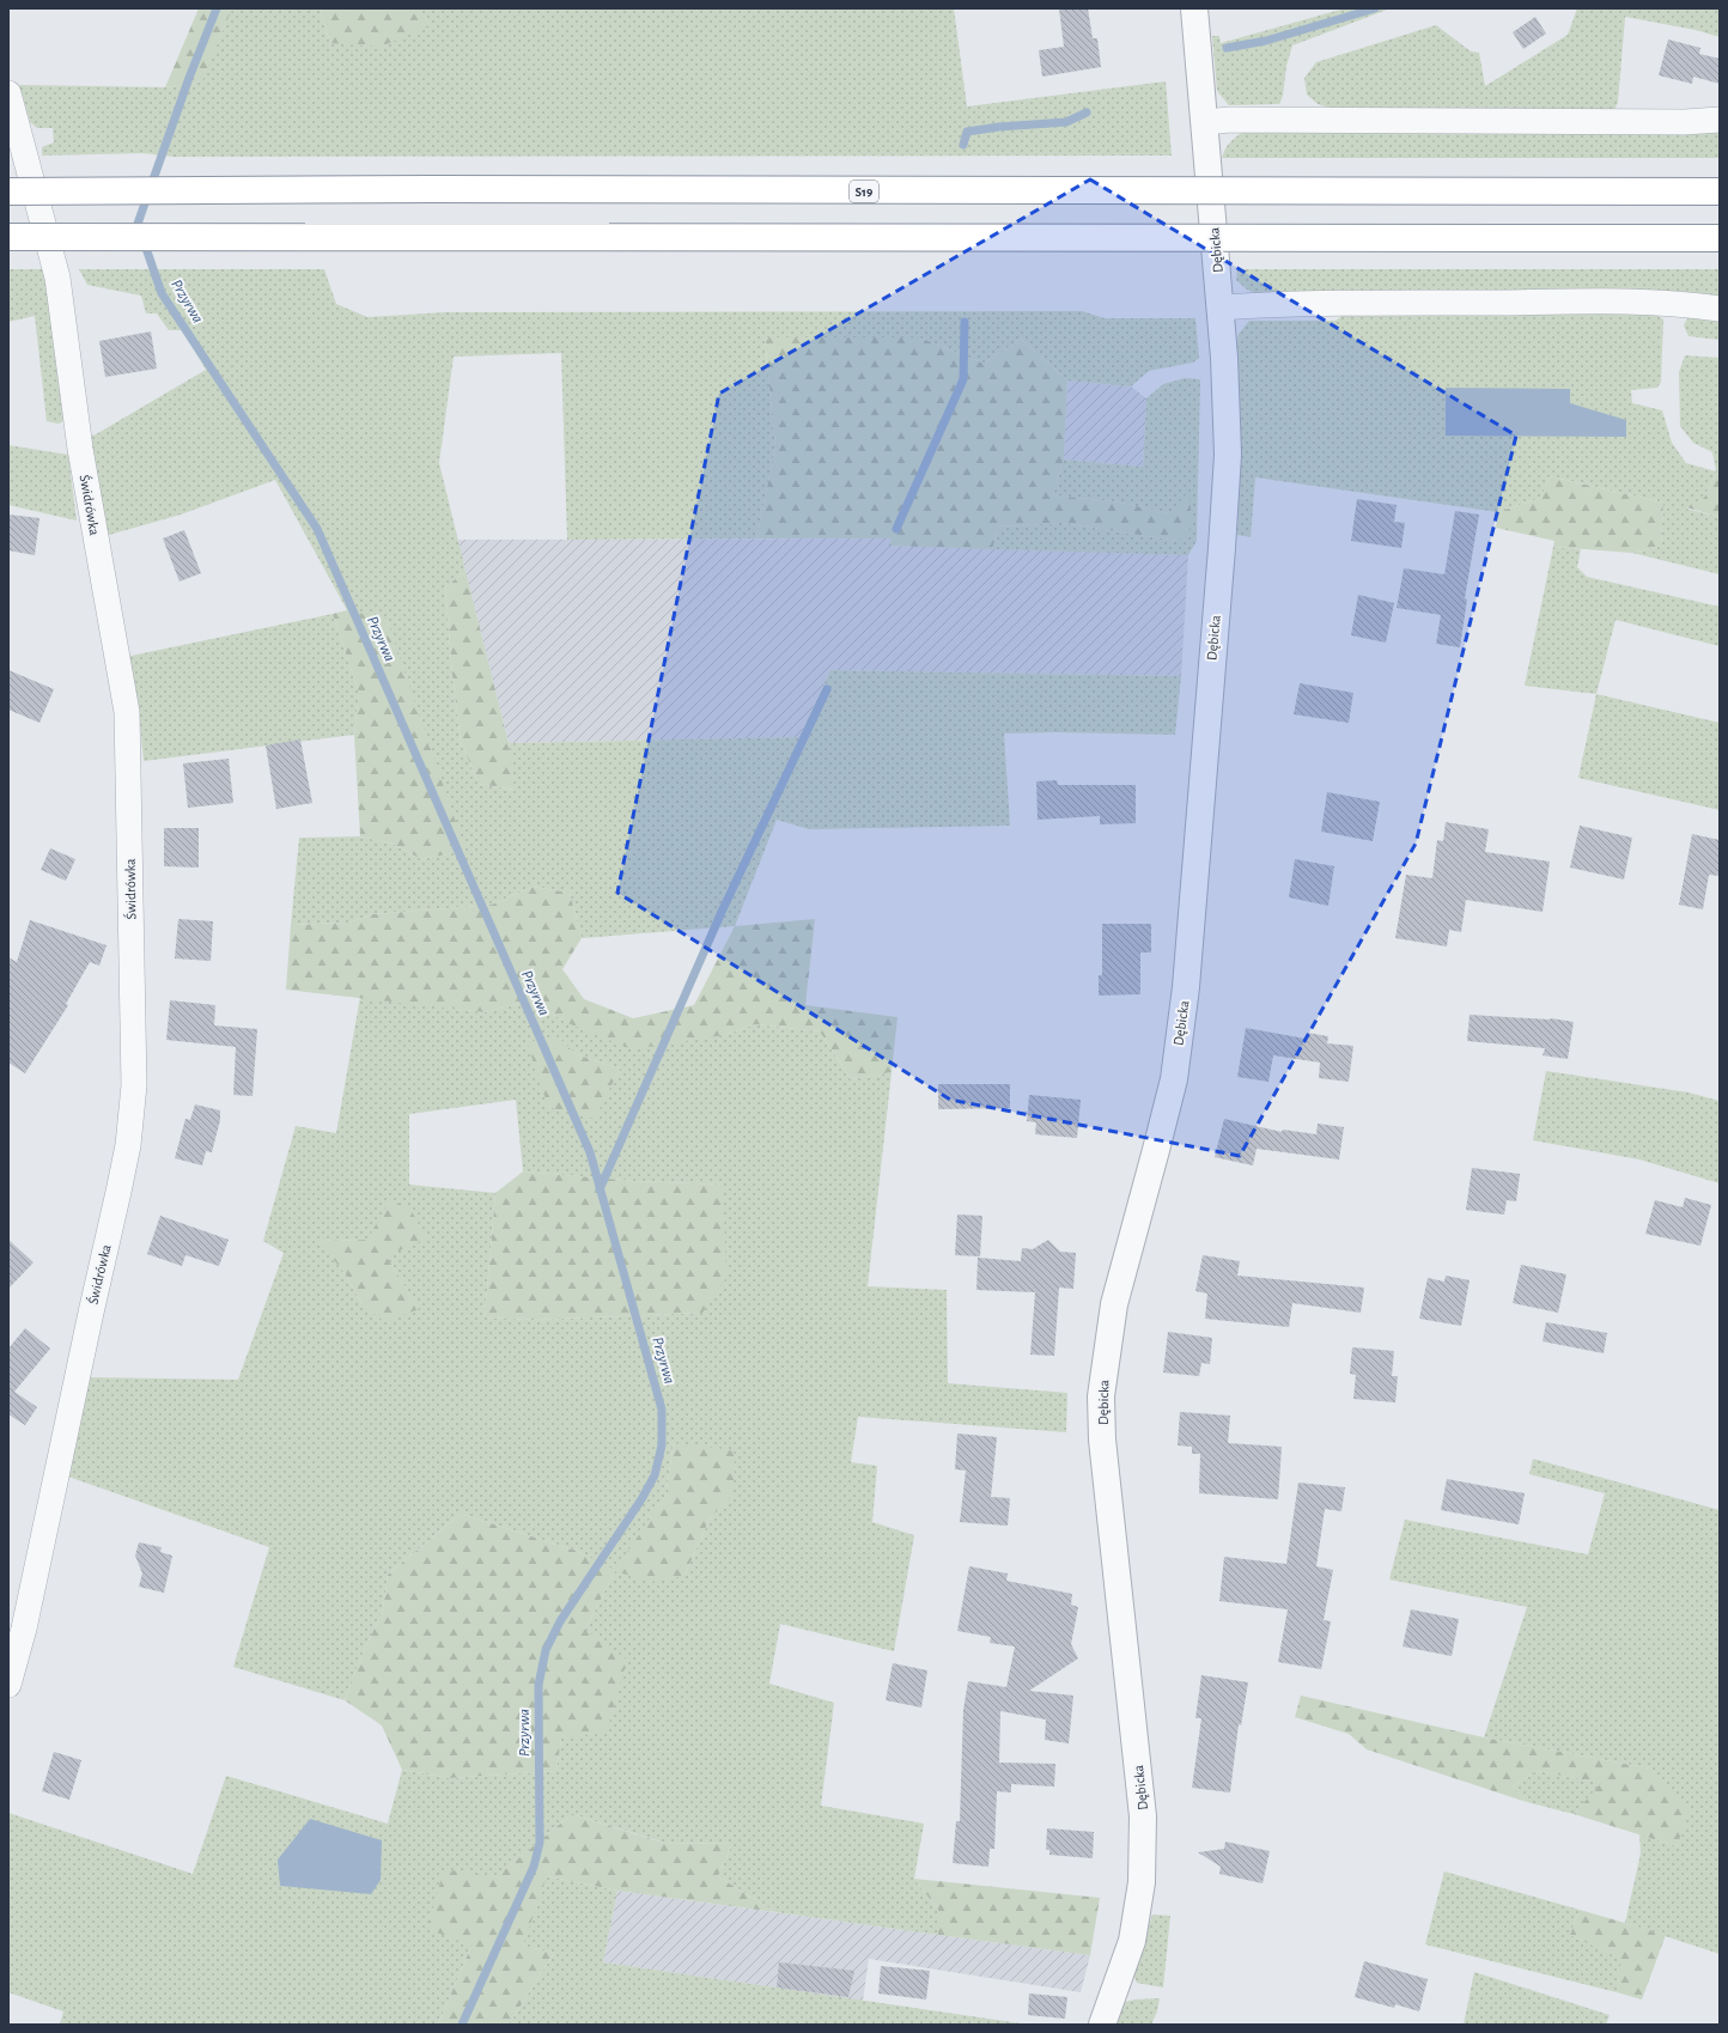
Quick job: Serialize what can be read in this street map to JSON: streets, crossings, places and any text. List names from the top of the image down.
{
  "streets": {
    "highway": ["S19"],
    "street": ["Dębicka", "Świdrówka"]
  },
  "water": ["Przyrwa"]
}
